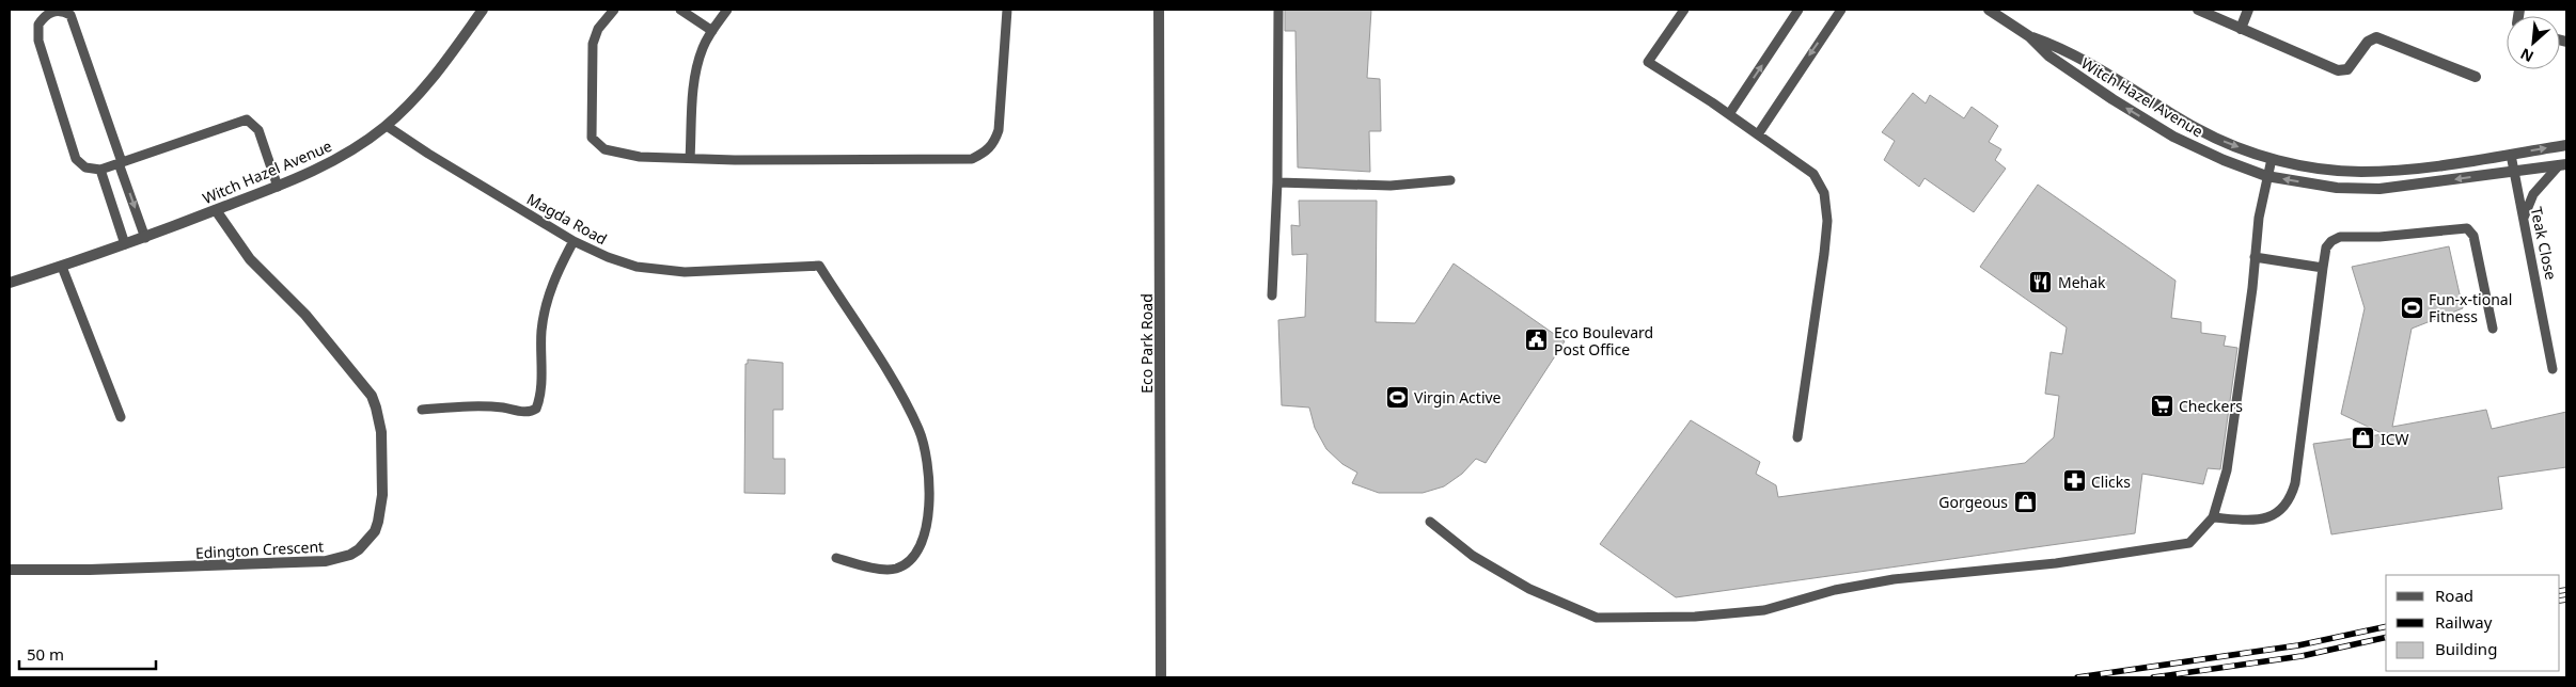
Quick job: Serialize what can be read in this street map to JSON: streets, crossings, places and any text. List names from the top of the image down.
{
  "streets": {
    "street": ["Witch Hazel Avenue", "Eco Park Road", "Edington Crescent"],
    "lane": ["Magda Road", "Teak Close"]
  },
  "crossings": [
    ["Witch Hazel Avenue", "Magda Road"],
    ["Witch Hazel Avenue", "Teak Close"],
    ["Witch Hazel Avenue", "Edington Crescent"]
  ],
  "places": {
    "restaurant": ["Mehak"],
    "sports": ["Fun-x-tional Fitness", "Virgin Active"],
    "public building": ["Eco Boulevard Post Office"],
    "supermarket": ["Checkers"],
    "shop": ["ICW", "Gorgeous"],
    "pharmacy": ["Clicks"]
  },
  "legend": ["Road", "Railway", "Building"],
  "scale_bar": "50 m",
  "north": "bottom left"
}
